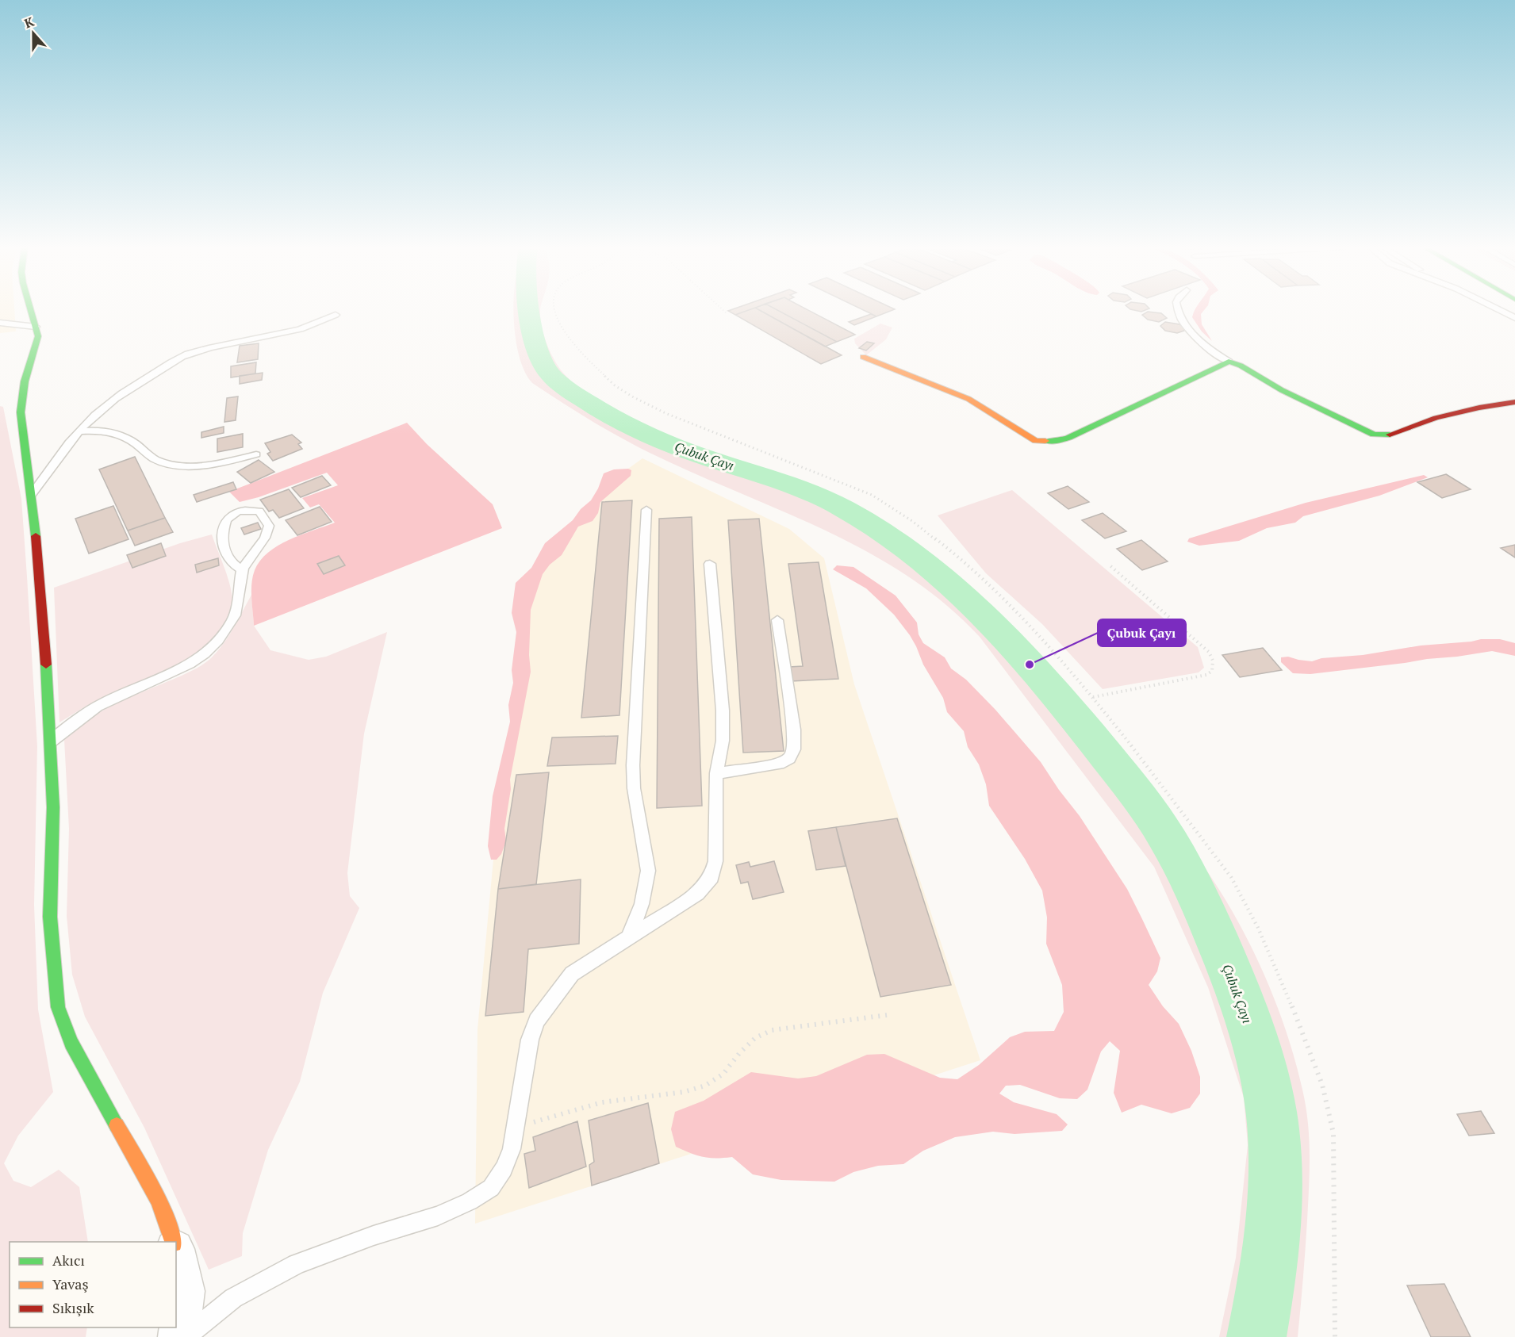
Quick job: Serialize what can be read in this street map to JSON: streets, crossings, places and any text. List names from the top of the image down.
{
  "water": ["Çubuk Çayı"],
  "places": ["Çubuk Çayı"],
  "legend": ["Akıcı", "Yavaş", "Sıkışık"],
  "north": "top"
}
